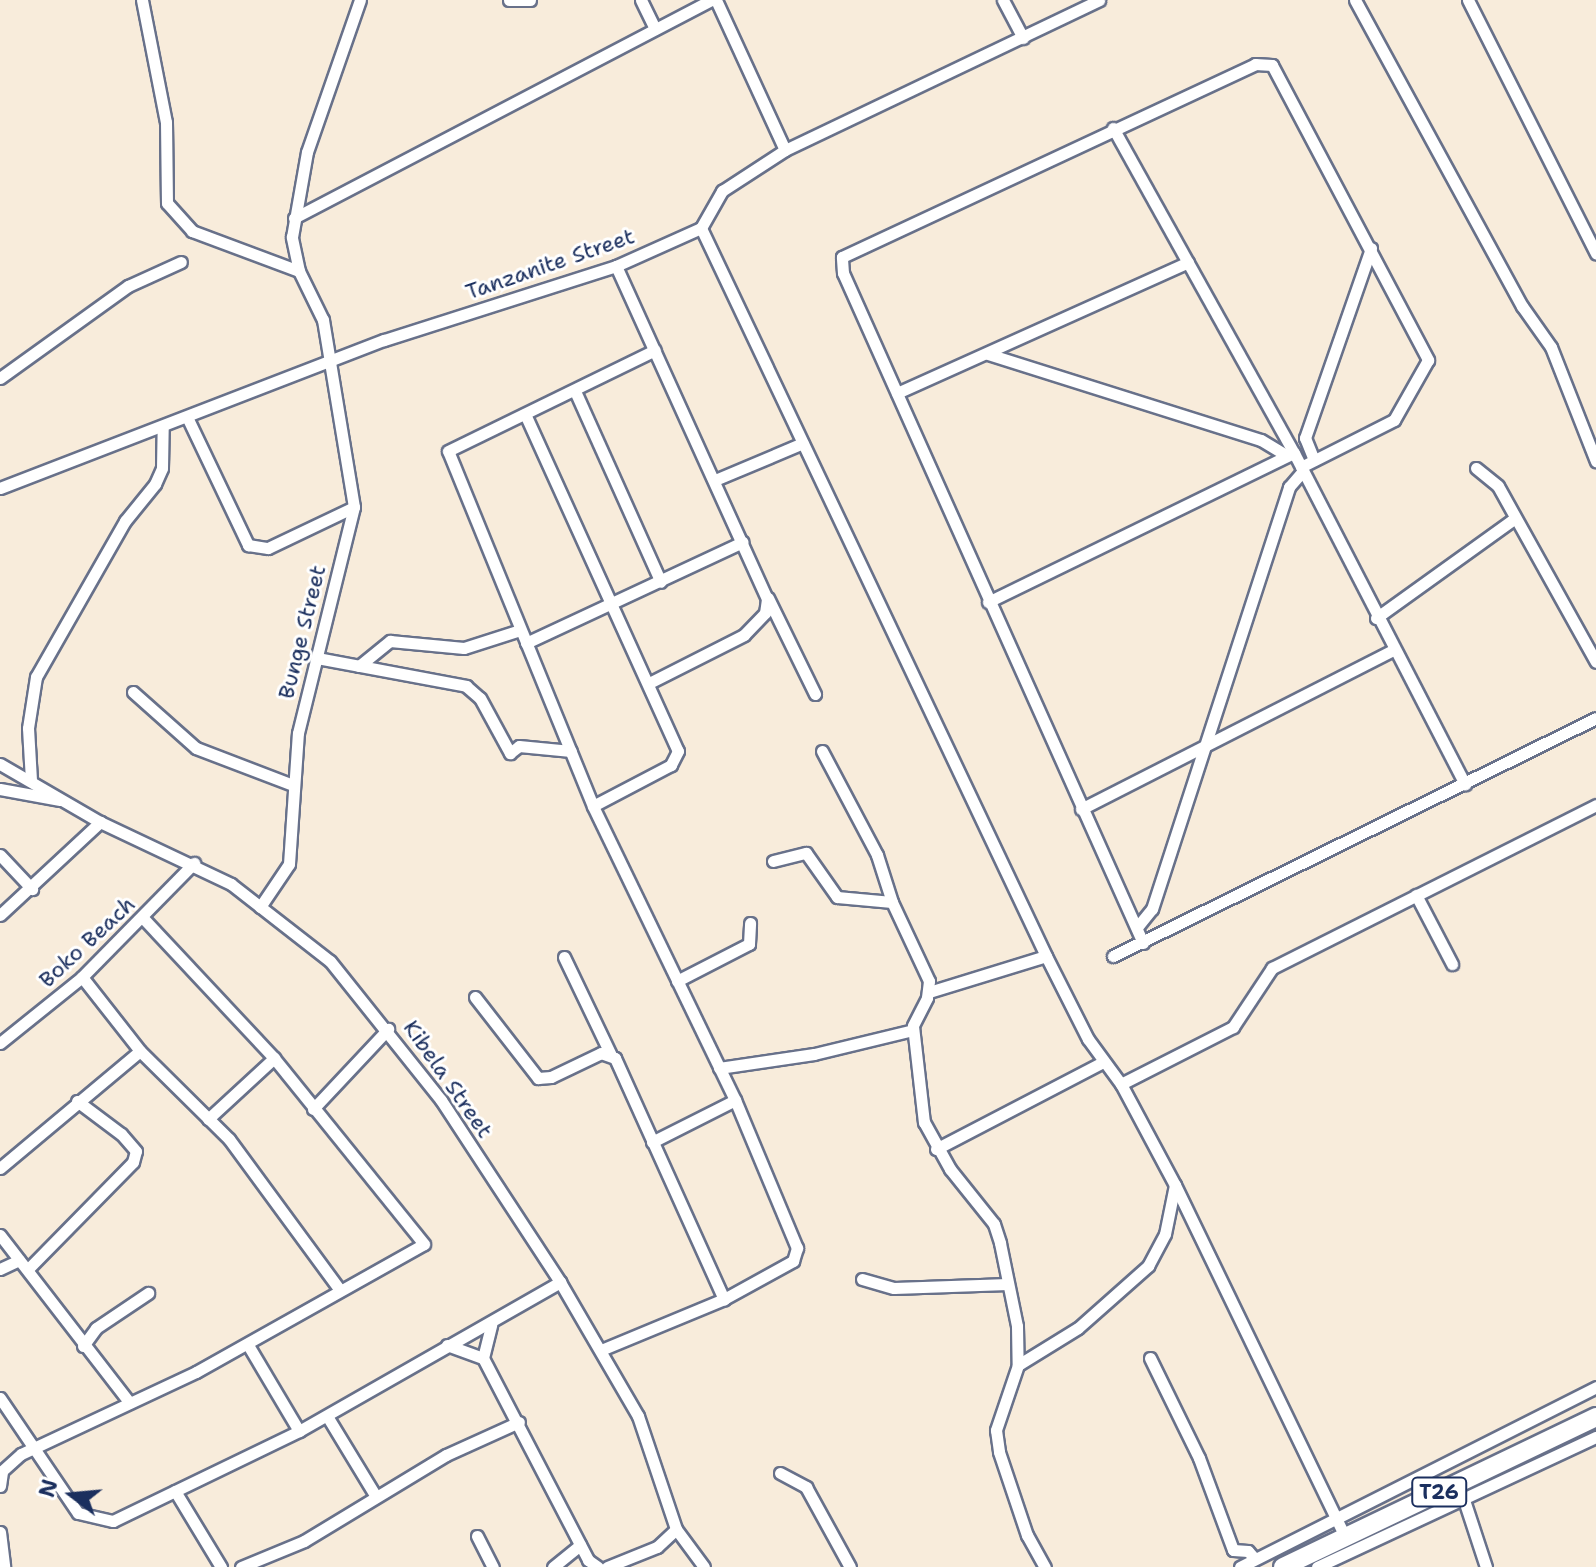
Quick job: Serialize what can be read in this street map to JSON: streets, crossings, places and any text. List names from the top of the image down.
{
  "streets": {
    "highway": ["T26"],
    "street": [
      "Tanzanite Street",
      "Bunge Street",
      "Boko Beach",
      "Kibela Street"
    ]
  },
  "crossings": [
    ["Tanzanite Street", "Bunge Street"],
    ["Bunge Street", "Kibela Street"],
    ["Boko Beach", "Kibela Street"]
  ],
  "north": "left"
}
